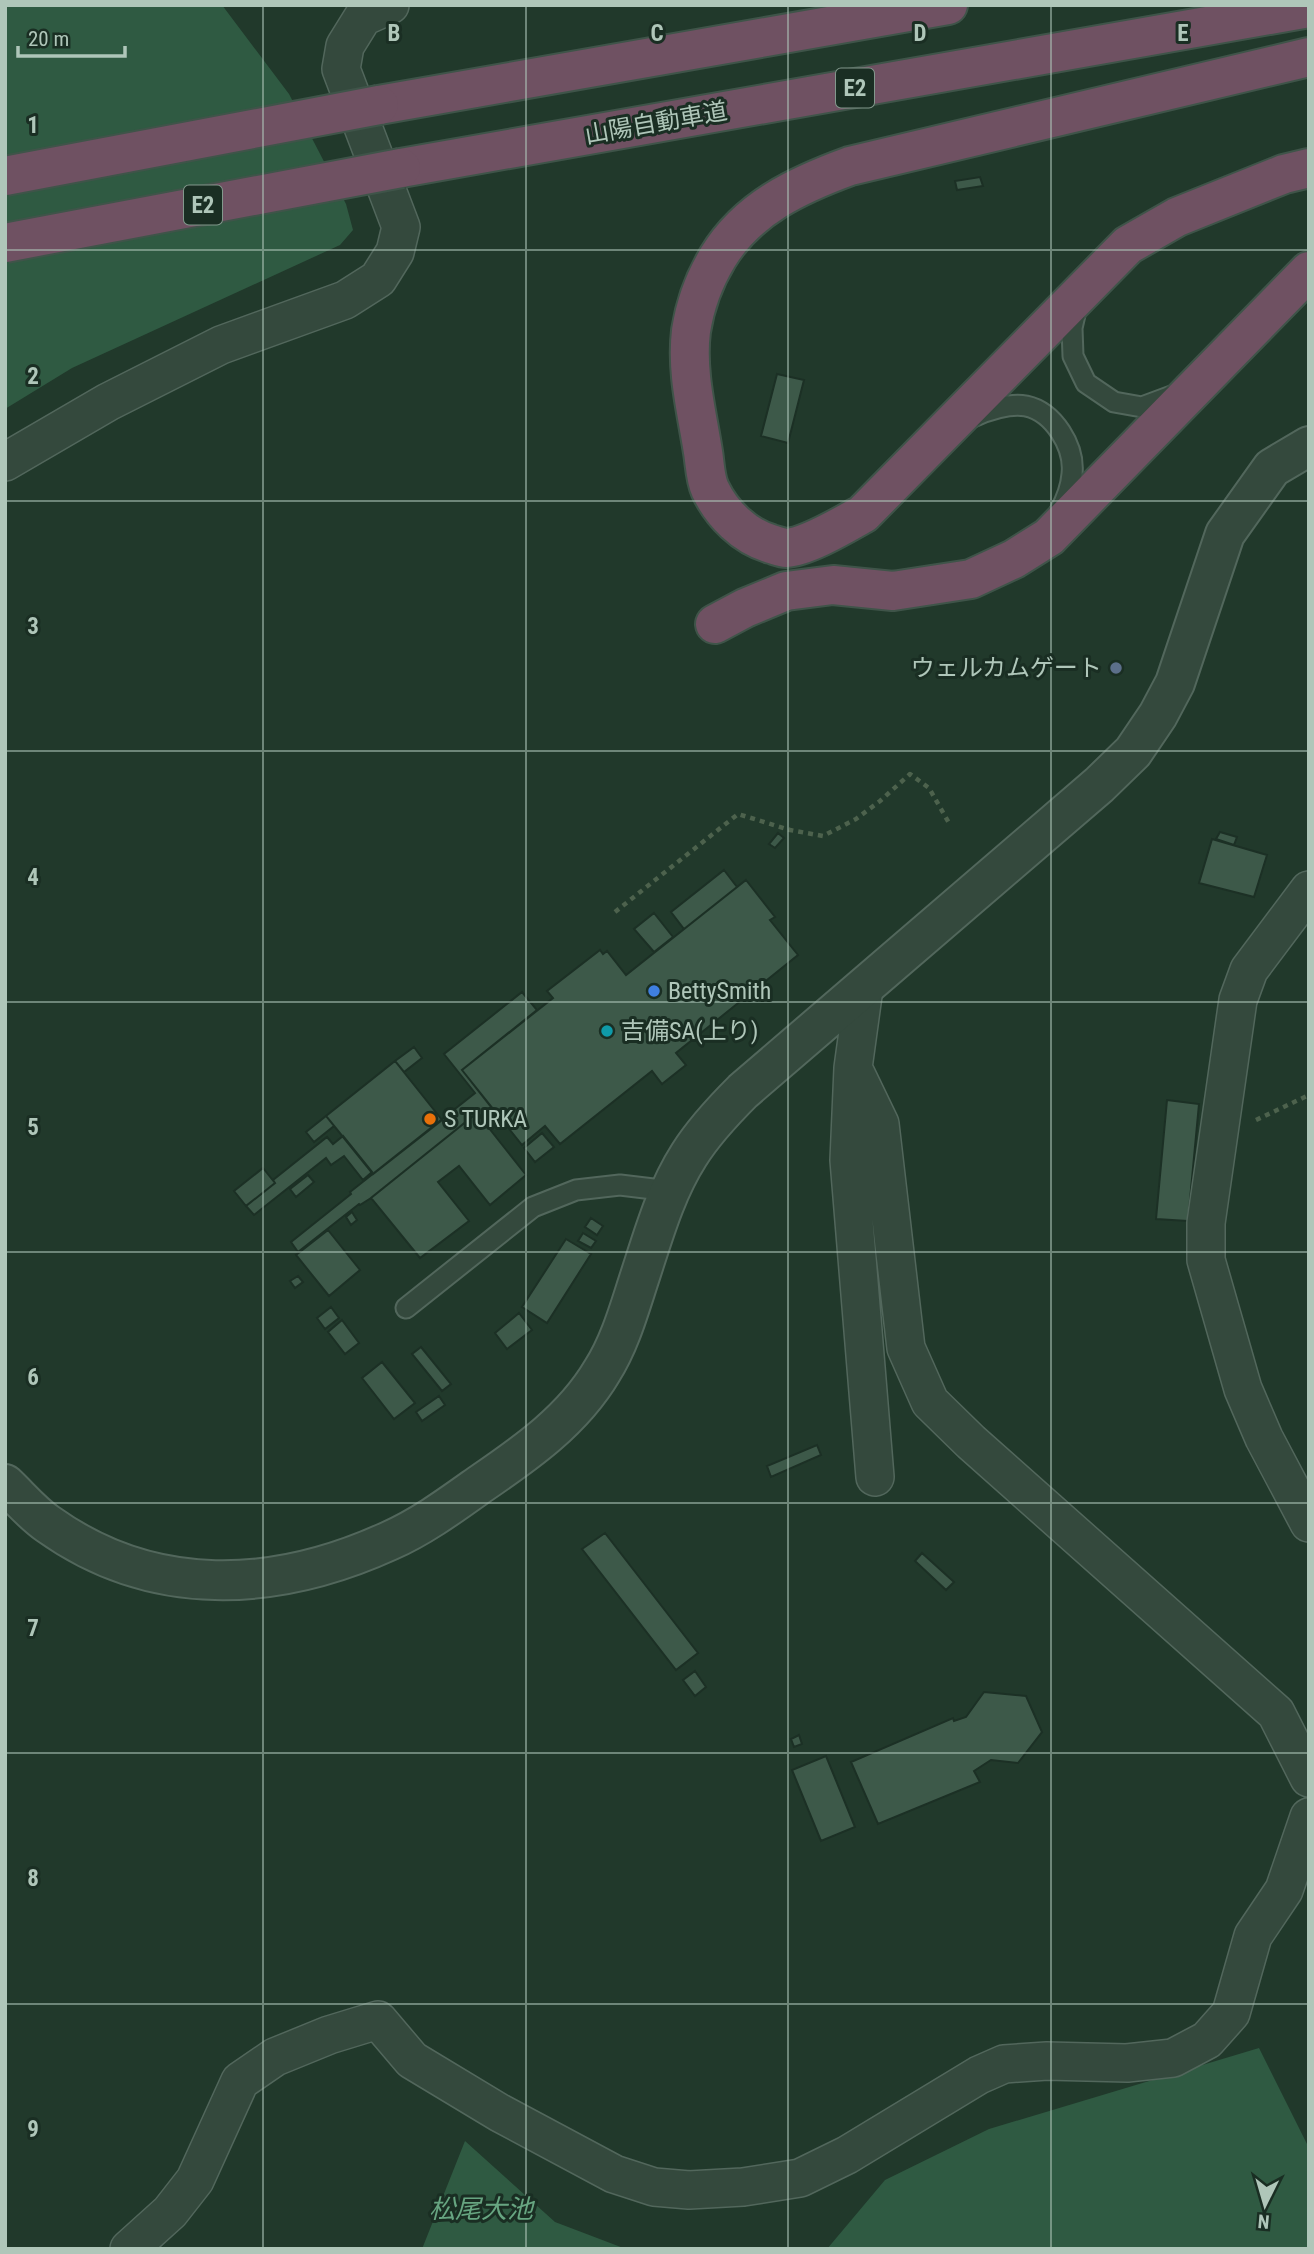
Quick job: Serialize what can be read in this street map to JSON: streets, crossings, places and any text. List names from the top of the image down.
{
  "streets": {
    "highway": ["E2", "山陽自動車道"]
  },
  "water": ["松尾大池"],
  "places": [
    "ウェルカムゲート",
    "BettySmith",
    "吉備SA(上り)",
    "S TURKA"
  ],
  "scale_bar": "20 m",
  "north": "bottom",
  "grid": {
    "columns": [
      "B",
      "C",
      "D",
      "E"
    ],
    "rows": [
      "1",
      "2",
      "3",
      "4",
      "5",
      "6",
      "7",
      "8",
      "9"
    ]
  }
}
